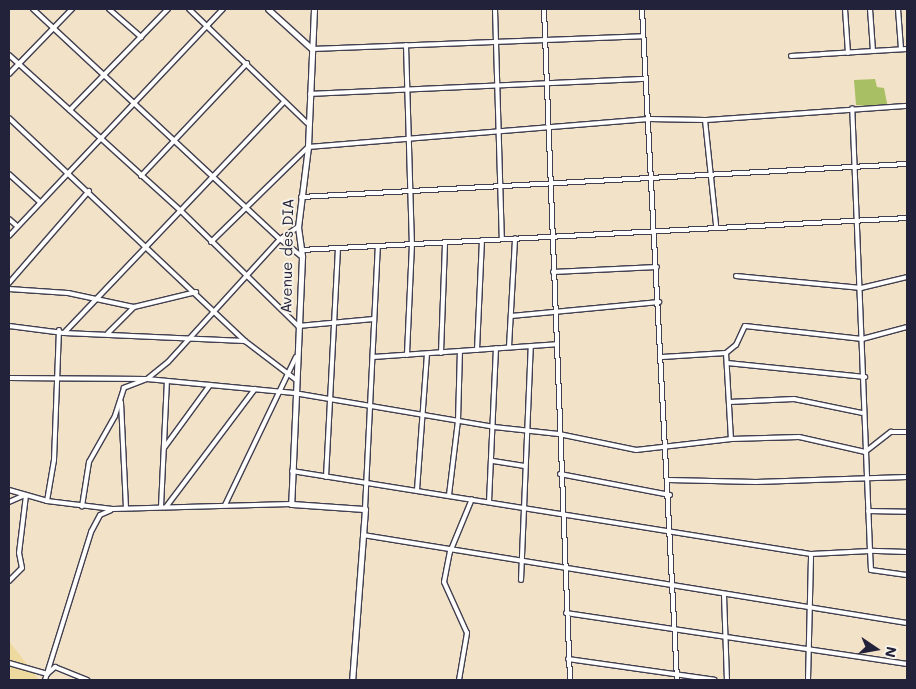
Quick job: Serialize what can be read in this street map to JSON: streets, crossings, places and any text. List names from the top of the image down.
{
  "streets": {
    "street": ["Avenue des DIA"]
  },
  "north": "right"
}
